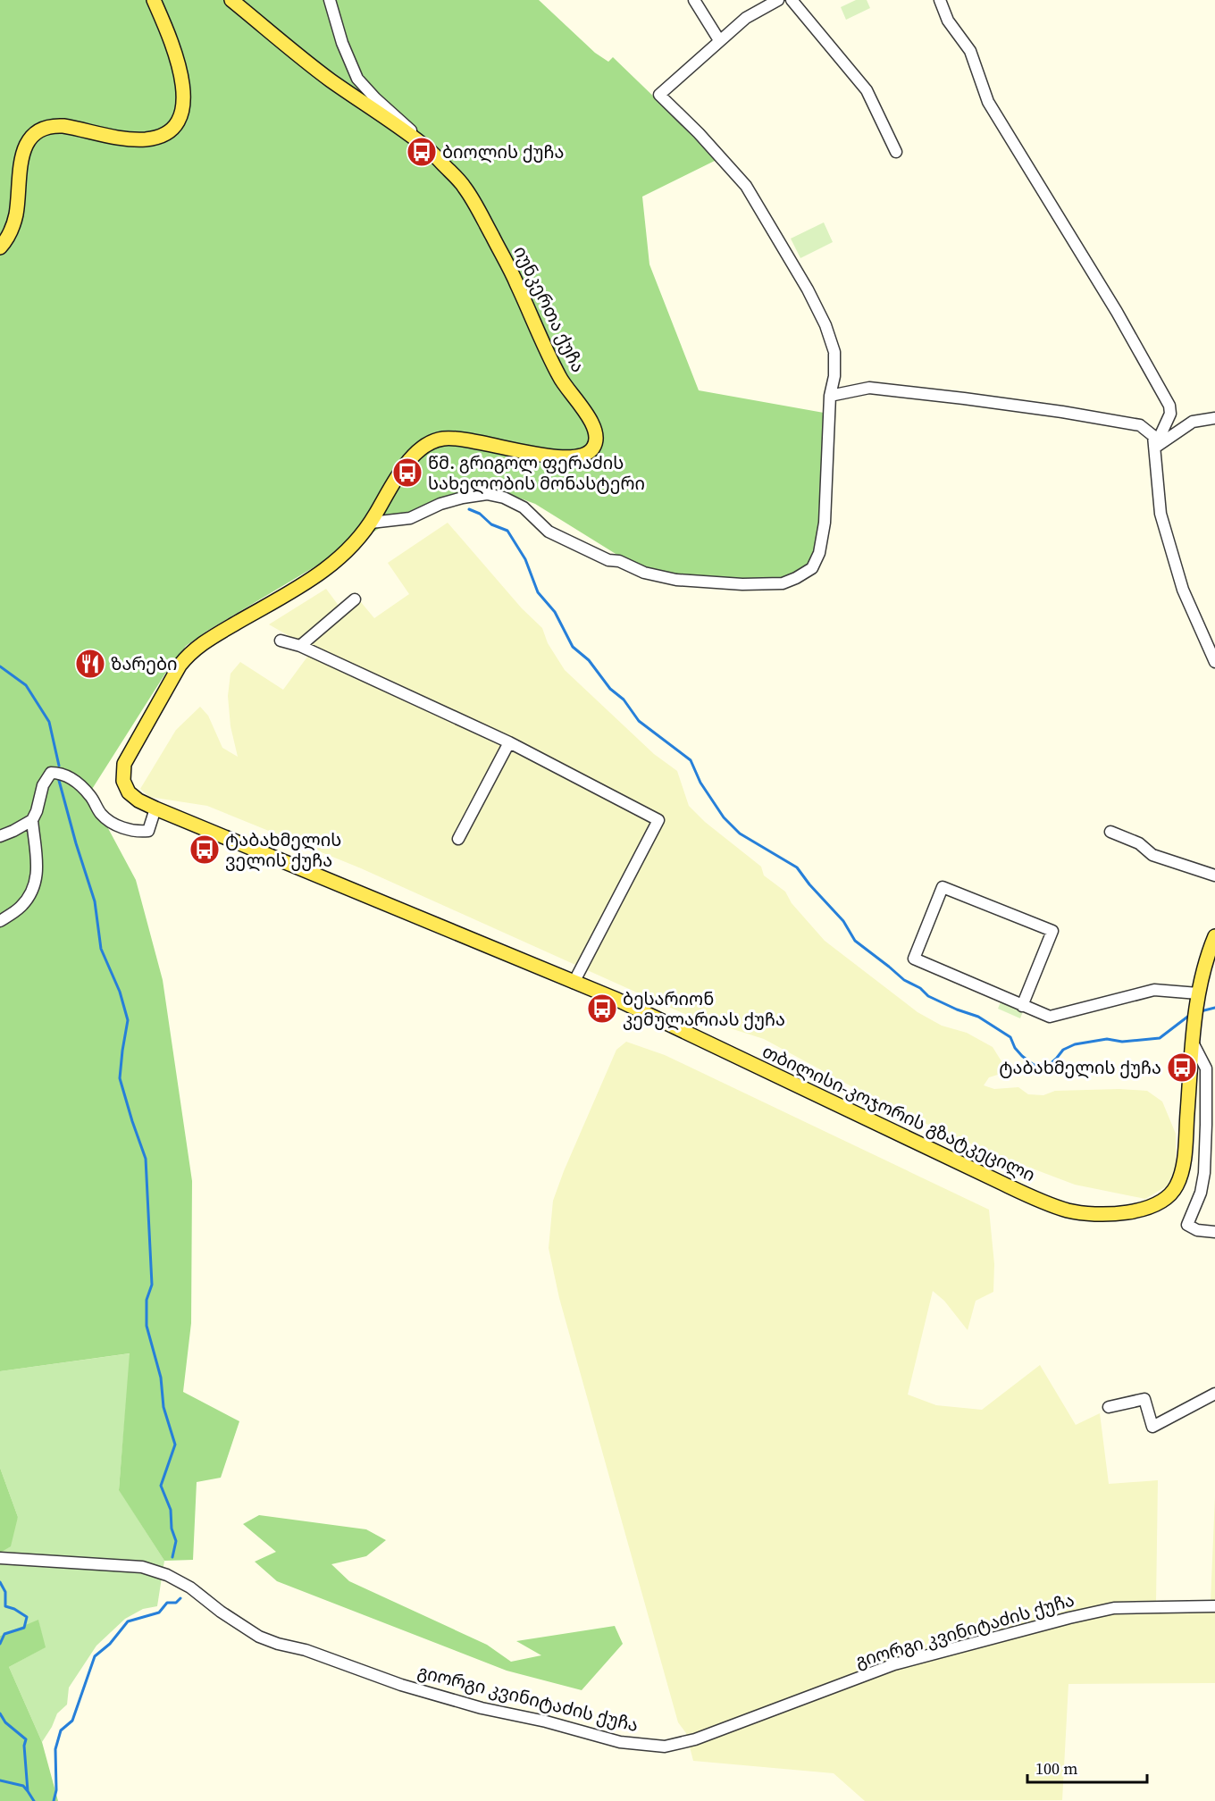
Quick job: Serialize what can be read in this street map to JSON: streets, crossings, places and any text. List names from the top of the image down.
{
  "streets": {
    "main road": ["იუნკერთა ქუჩა", "თბილისი-კოჯორის გზატკეცილი"],
    "street": ["გიორგი კვინიტაძის ქუჩა"]
  },
  "crossings": [
    ["იუნკერთა ქუჩა", "თბილისი-კოჯორის გზატკეცილი"]
  ],
  "places": {
    "bus stop": [
      "ბიოლის ქუჩა",
      "წმ. გრიგოლ ფერაძის სახელობის მონასტერი",
      "ტაბახმელის ველის ქუჩა",
      "ბესარიონ კემულარიას ქუჩა",
      "ტაბახმელის ქუჩა"
    ],
    "restaurant": ["ზარები"]
  },
  "scale_bar": "100 m"
}
